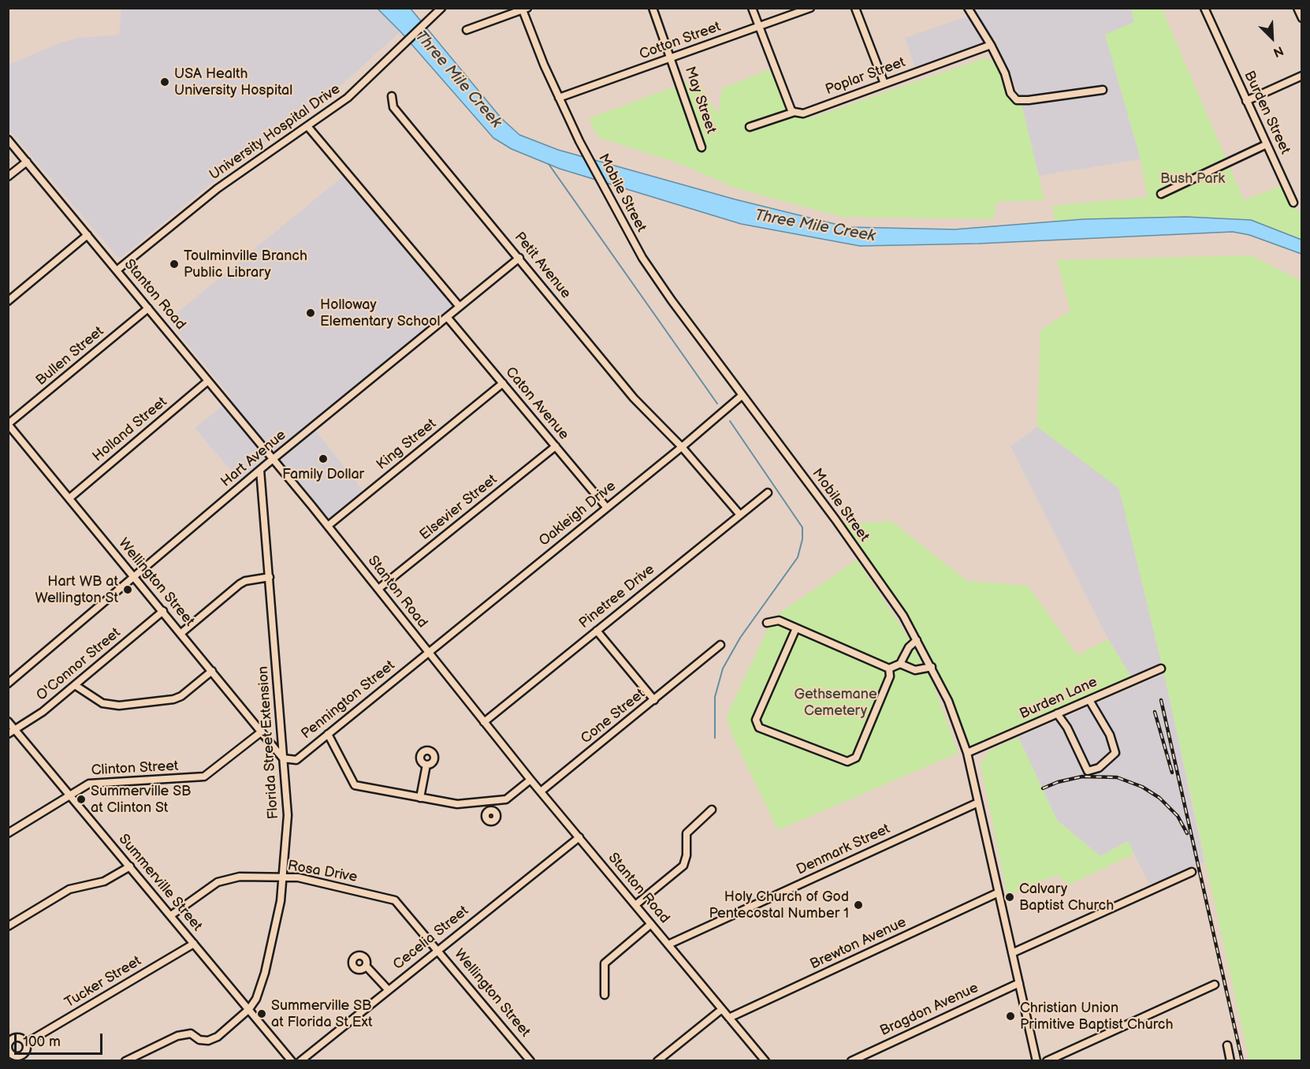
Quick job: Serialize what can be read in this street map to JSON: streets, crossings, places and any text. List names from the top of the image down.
{
  "streets": {
    "street": [
      "Cotton Street",
      "Poplar Street",
      "May Street",
      "Burden Street",
      "University Hospital Drive",
      "Mobile Street",
      "Petit Avenue",
      "Stanton Road",
      "Bullen Street",
      "Caton Avenue",
      "Holland Street",
      "King Street",
      "Hart Avenue",
      "Elsevier Street",
      "Oakleigh Drive",
      "Wellington Street",
      "Pinetree Drive",
      "O'Connor Street",
      "Burden Lane",
      "Pennington Street",
      "Cone Street",
      "Florida Street Extension",
      "Clinton Street",
      "Denmark Street",
      "Rosa Drive",
      "Summerville Street",
      "Cecelia Street",
      "Brewton Avenue",
      "Tucker Street",
      "Bragdon Avenue"
    ]
  },
  "crossings": [
    ["Cotton Street", "May Street"],
    ["Cotton Street", "Mobile Street"],
    ["University Hospital Drive", "Stanton Road"],
    ["Mobile Street", "Oakleigh Drive"],
    ["Mobile Street", "Burden Lane"],
    ["Mobile Street", "Denmark Street"],
    ["Mobile Street", "Brewton Avenue"],
    ["Mobile Street", "Bragdon Avenue"],
    ["Petit Avenue", "Hart Avenue"],
    ["Petit Avenue", "Oakleigh Drive"],
    ["Petit Avenue", "Pinetree Drive"],
    ["Stanton Road", "Bullen Street"],
    ["Stanton Road", "Holland Street"],
    ["Stanton Road", "King Street"],
    ["Stanton Road", "Hart Avenue"],
    ["Stanton Road", "Elsevier Street"],
    ["Stanton Road", "Oakleigh Drive"],
    ["Stanton Road", "Pinetree Drive"],
    ["Stanton Road", "Pennington Street"],
    ["Stanton Road", "Cone Street"],
    ["Stanton Road", "Denmark Street"],
    ["Stanton Road", "Cecelia Street"],
    ["Stanton Road", "Brewton Avenue"],
    ["Bullen Street", "Wellington Street"],
    ["Caton Avenue", "King Street"],
    ["Caton Avenue", "Hart Avenue"],
    ["Caton Avenue", "Elsevier Street"],
    ["Caton Avenue", "Oakleigh Drive"],
    ["Holland Street", "Wellington Street"],
    ["Hart Avenue", "Wellington Street"],
    ["Hart Avenue", "Florida Street Extension"],
    ["Oakleigh Drive", "Pennington Street"],
    ["Wellington Street", "O'Connor Street"],
    ["Wellington Street", "Pennington Street"],
    ["Wellington Street", "Florida Street Extension"],
    ["Wellington Street", "Clinton Street"],
    ["Wellington Street", "Rosa Drive"],
    ["Wellington Street", "Cecelia Street"],
    ["O'Connor Street", "Summerville Street"],
    ["Pennington Street", "Florida Street Extension"],
    ["Florida Street Extension", "Rosa Drive"],
    ["Florida Street Extension", "Summerville Street"],
    ["Clinton Street", "Summerville Street"],
    ["Rosa Drive", "Summerville Street"],
    ["Summerville Street", "Tucker Street"]
  ],
  "water": ["Three Mile Creek"],
  "parks": ["Bush Park", "Gethsemane Cemetery"],
  "places": [
    "USA Health University Hospital",
    "Toulminville Branch Public Library",
    "Holloway Elementary School",
    "Family Dollar",
    "Hart WB at Wellington St",
    "Summerville SB at Clinton St",
    "Calvary Baptist Church",
    "Holy Church of God Pentecostal Number 1",
    "Summerville SB at Florida St Ext",
    "Christian Union Primitive Baptist Church"
  ],
  "scale_bar": "100 m",
  "north": "bottom right"
}
